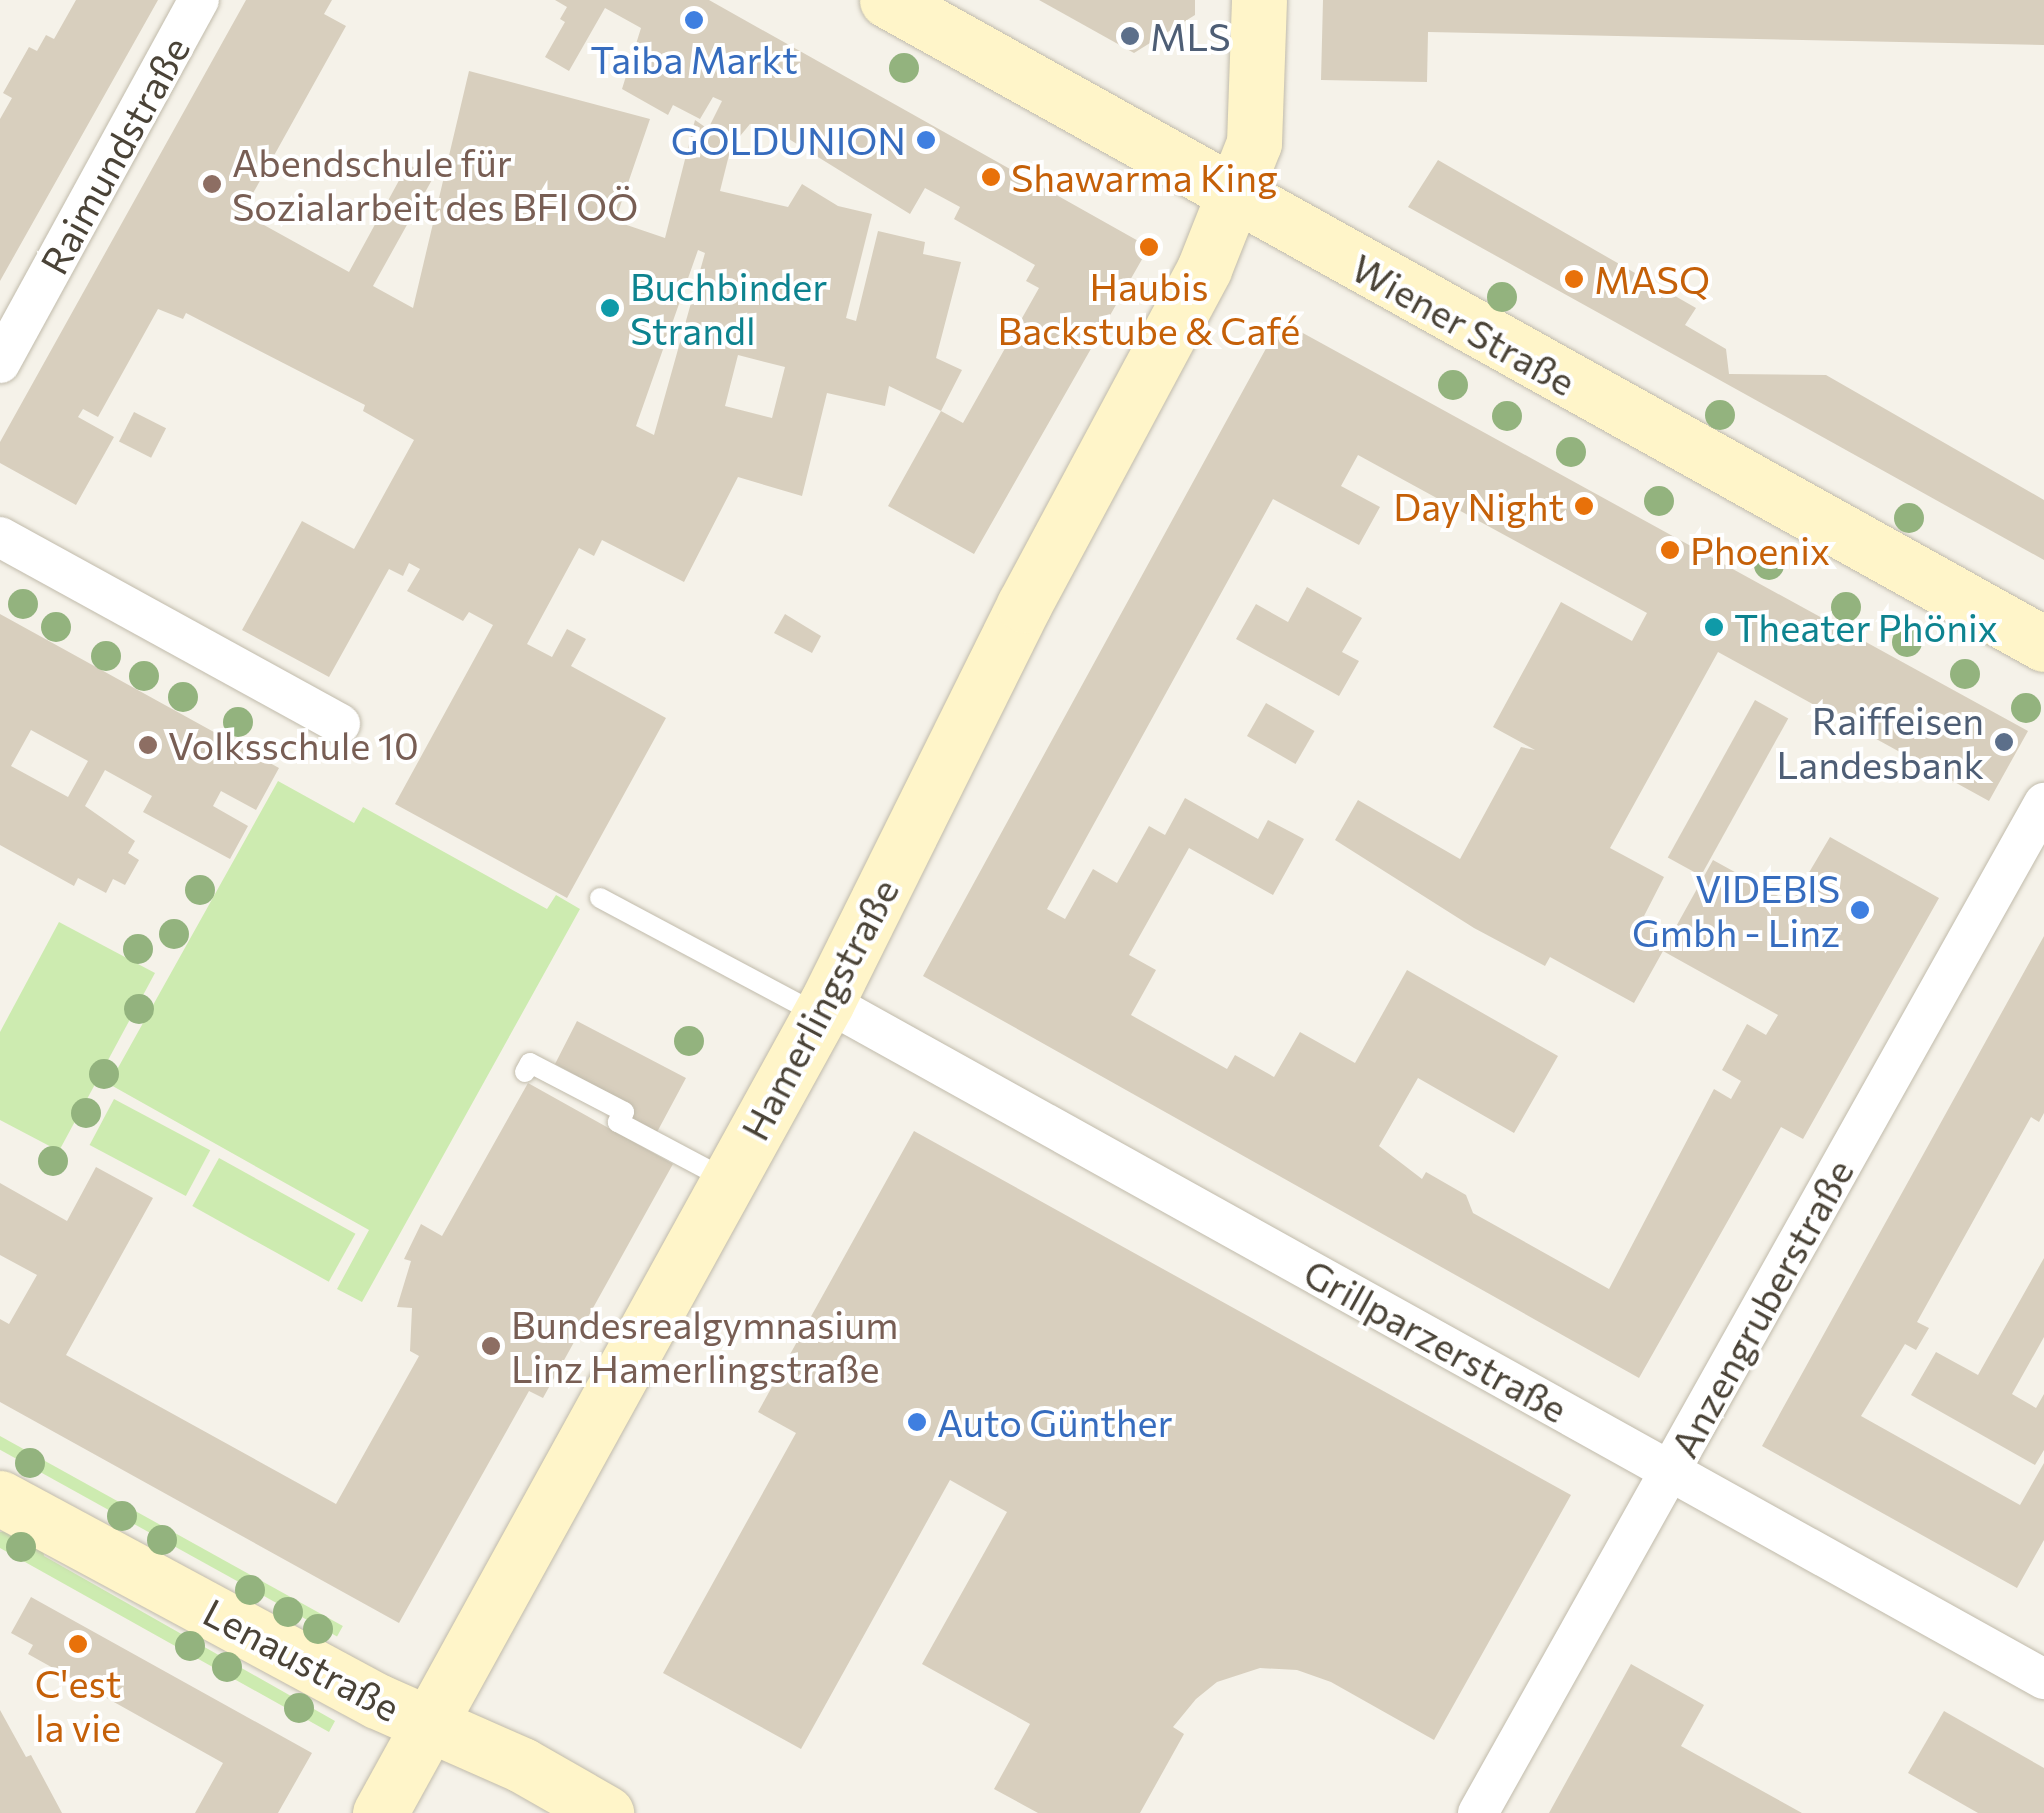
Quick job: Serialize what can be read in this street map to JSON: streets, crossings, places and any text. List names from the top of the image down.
{
  "streets": {
    "main road": ["Wiener Straße", "Hamerlingstraße", "Lenaustraße"],
    "street": ["Raimundstraße", "Anzengruberstraße", "Grillparzerstraße"]
  },
  "crossings": [
    ["Wiener Straße", "Hamerlingstraße"],
    ["Hamerlingstraße", "Grillparzerstraße"],
    ["Hamerlingstraße", "Lenaustraße"],
    ["Anzengruberstraße", "Grillparzerstraße"]
  ],
  "places": [
    "Taiba Markt",
    "MLS",
    "GOLDUNION",
    "Shawarma King",
    "Abendschule für Sozialarbeit des BFI OÖ",
    "Haubis Backstube & Café",
    "MASQ",
    "Buchbinder Strandl",
    "Day Night",
    "Phoenix",
    "Theater Phönix",
    "Raiffeisen Landesbank",
    "Volksschule 10",
    "VIDEBIS Gmbh - Linz",
    "Bundesrealgymnasium Linz Hamerlingstraße",
    "Auto Günther",
    "C'est la vie"
  ]
}
